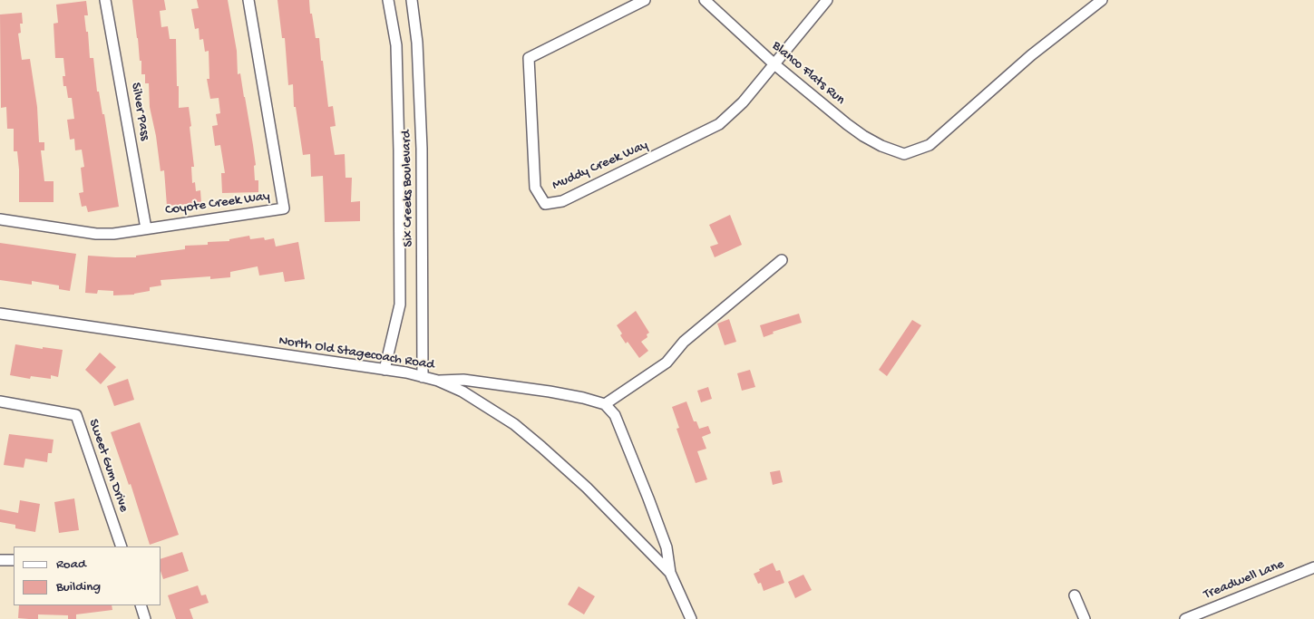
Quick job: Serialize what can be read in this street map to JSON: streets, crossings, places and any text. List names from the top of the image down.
{
  "streets": {
    "street": [
      "Blanco Flats Run",
      "Silver Pass",
      "Muddy Creek Way",
      "Six Creeks Boulevard",
      "Coyote Creek Way",
      "North Old Stagecoach Road",
      "Sweet Gum Drive",
      "Treadwell Lane"
    ]
  },
  "crossings": [
    ["Blanco Flats Run", "Muddy Creek Way"],
    ["Silver Pass", "Coyote Creek Way"],
    ["Six Creeks Boulevard", "North Old Stagecoach Road"]
  ],
  "legend": ["Road", "Building"]
}
